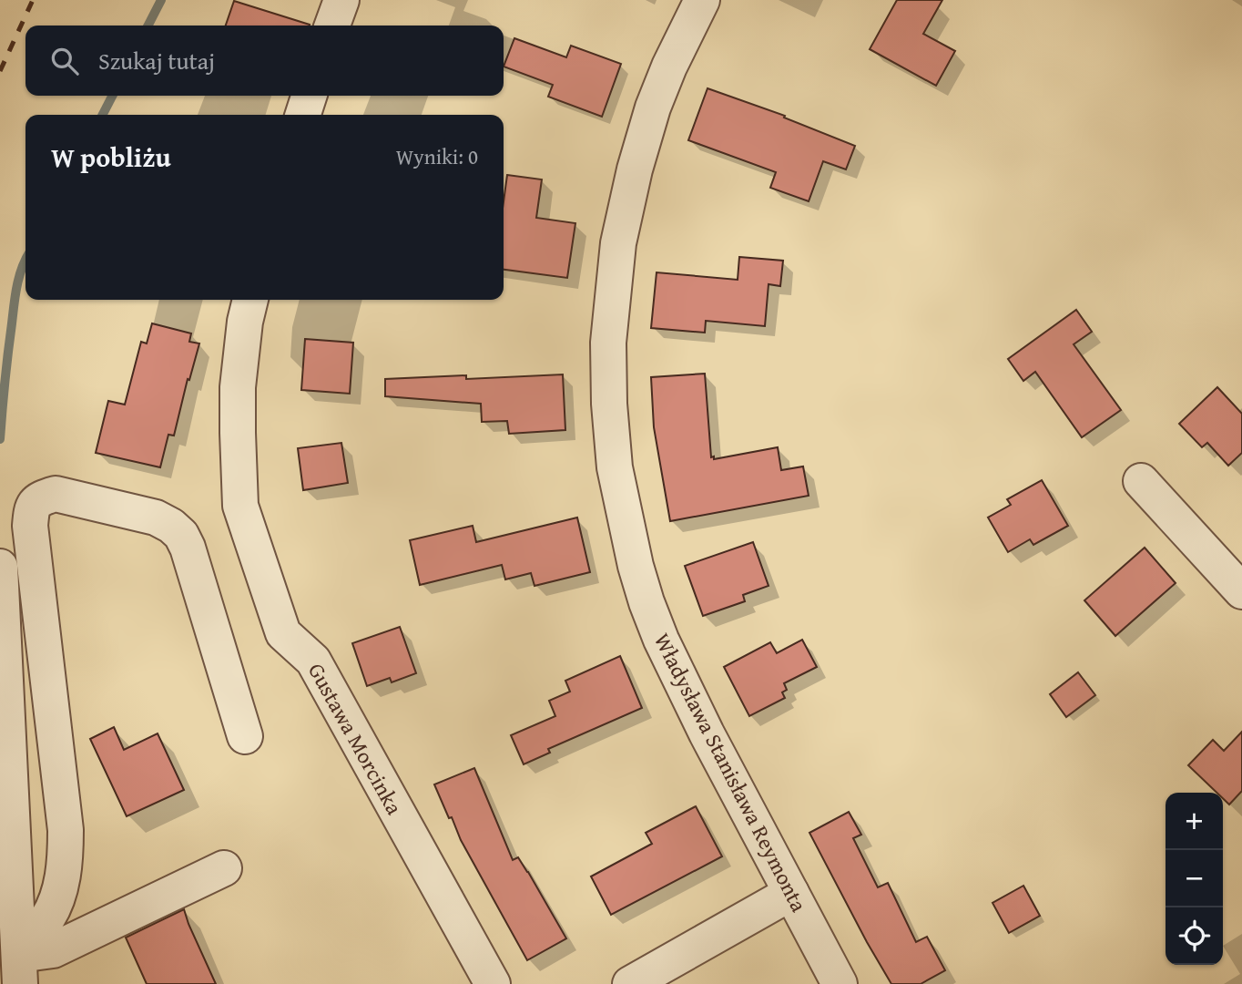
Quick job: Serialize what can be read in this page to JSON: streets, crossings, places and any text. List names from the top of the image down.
{
  "streets": {
    "street": ["Gustawa Morcinka", "Władysława Stanisława Reymonta"]
  },
  "page": {
    "search": "Szukaj tutaj",
    "heading": ["W pobliżu", "Wyniki: 0"],
    "map_buttons": ["+", "−"]
  }
}
